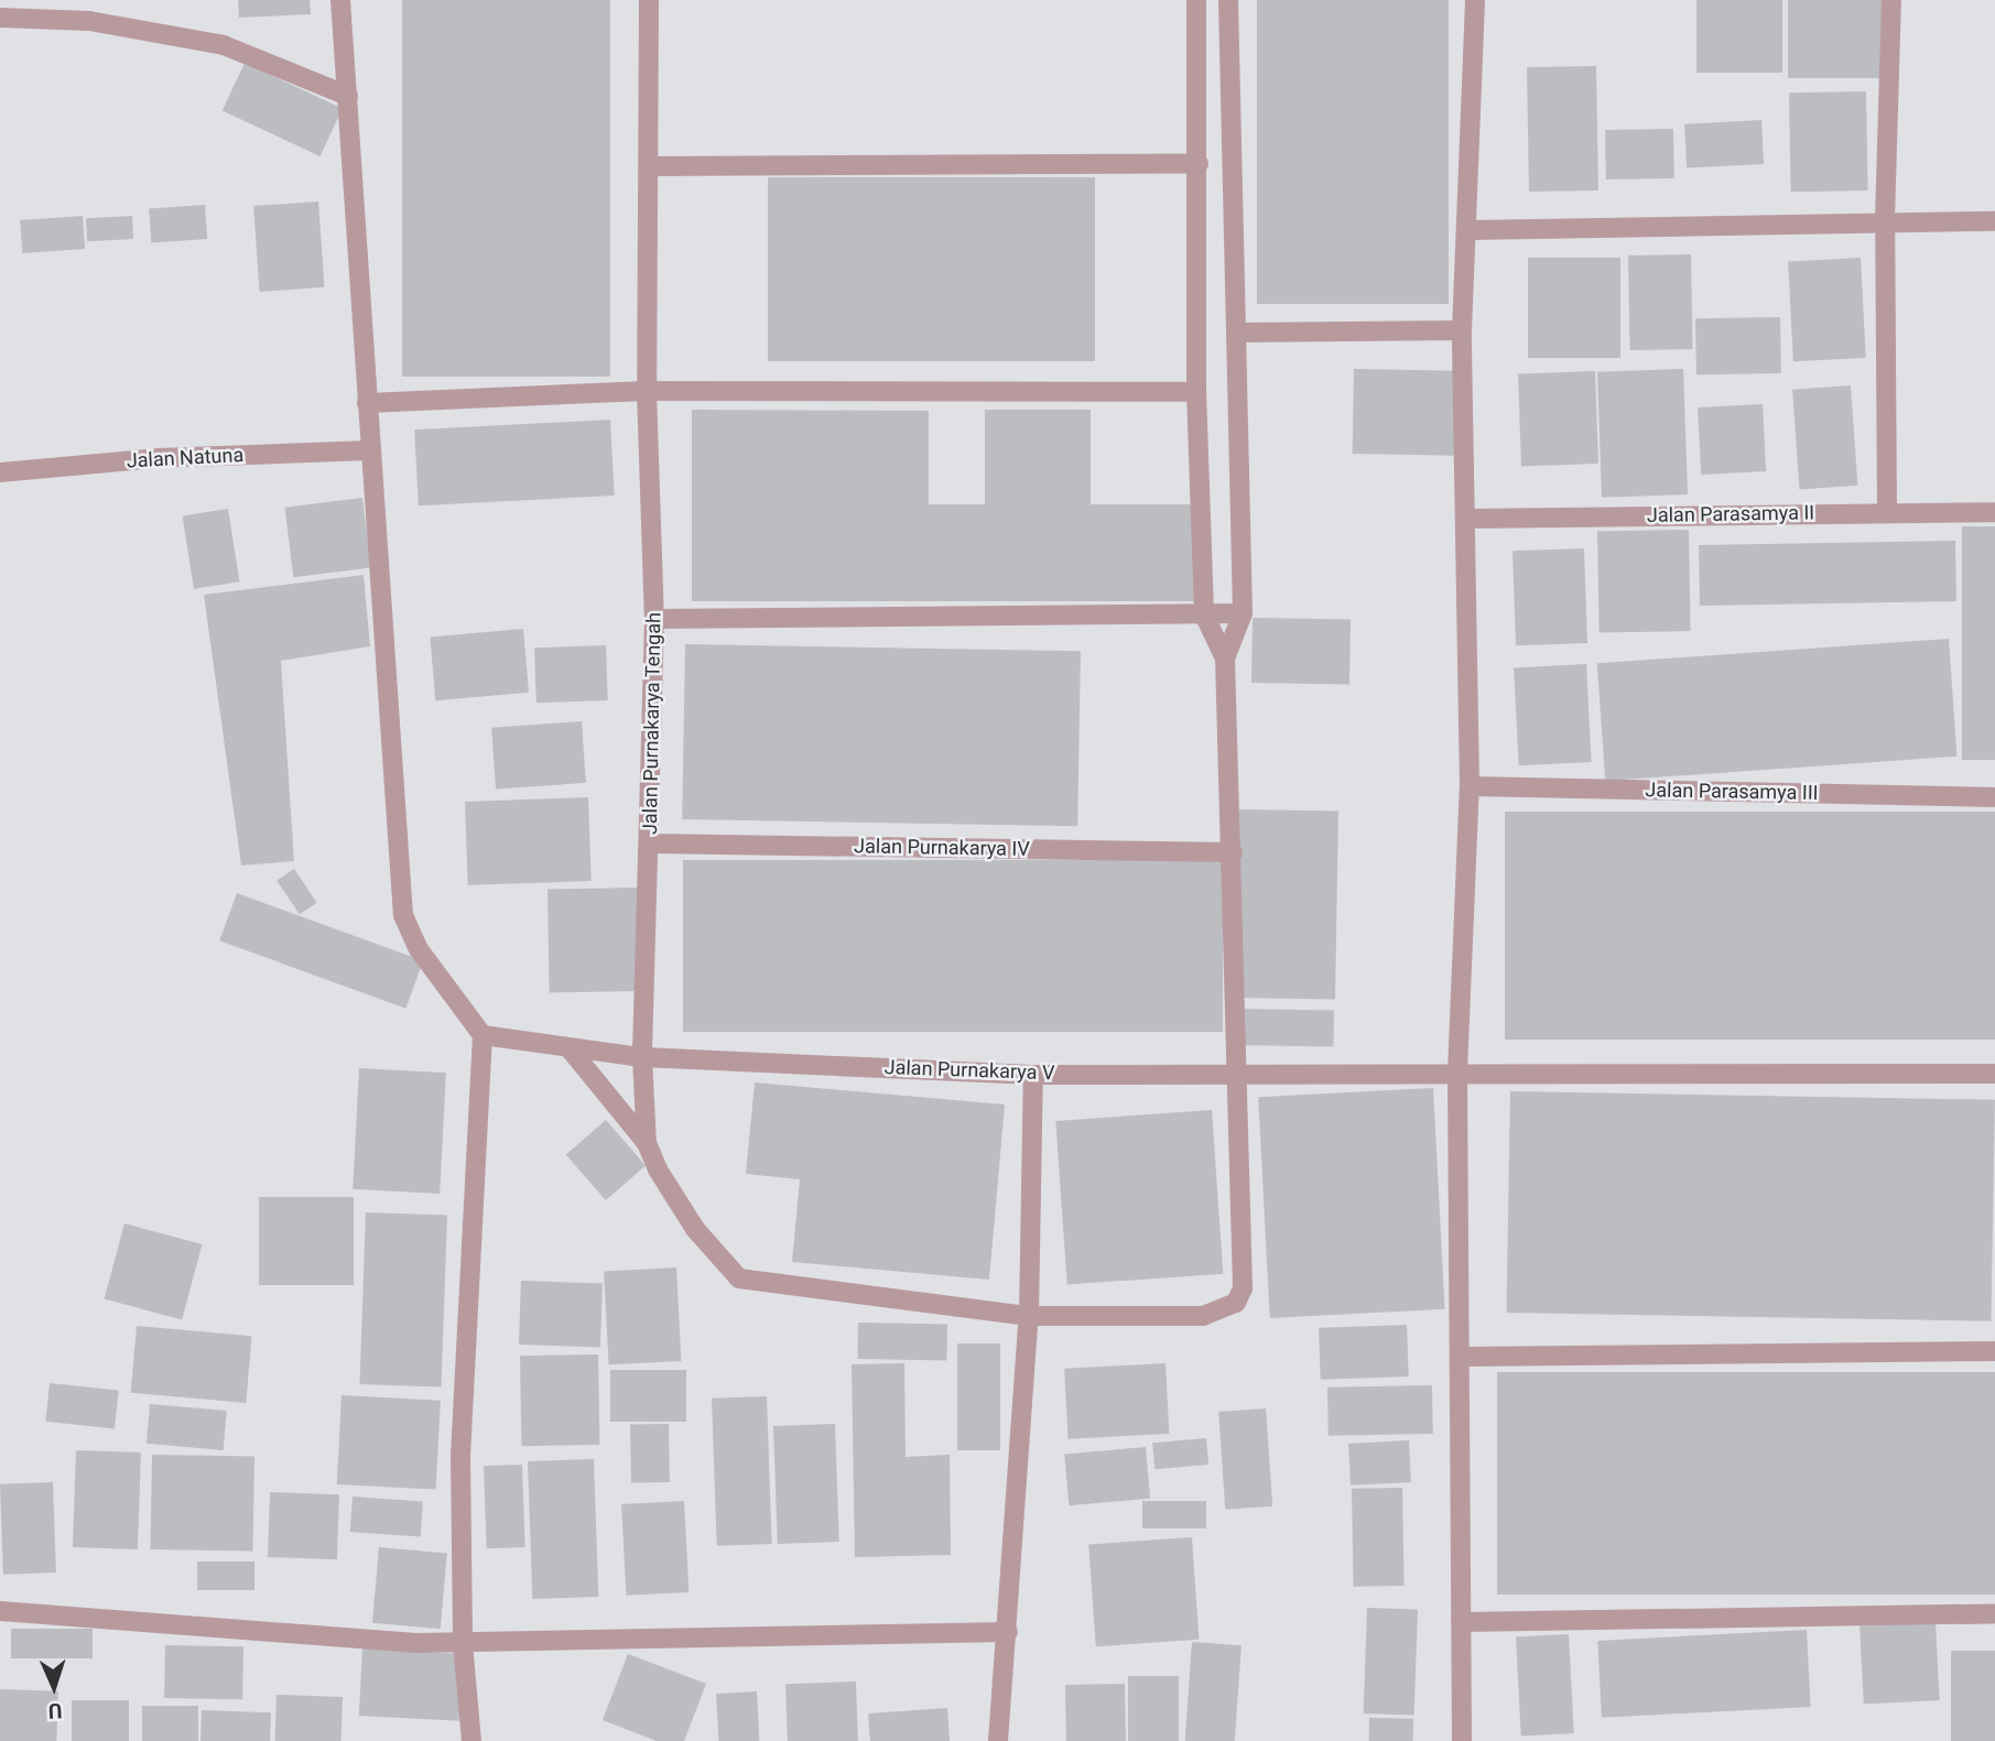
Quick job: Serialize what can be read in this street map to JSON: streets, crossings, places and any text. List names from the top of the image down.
{
  "streets": {
    "street": [
      "Jalan Natuna",
      "Jalan Parasamya II",
      "Jalan Purnakarya Tengah",
      "Jalan Parasamya III",
      "Jalan Purnakarya IV",
      "Jalan Purnakarya V"
    ]
  },
  "crossings": [
    ["Jalan Purnakarya Tengah", "Jalan Purnakarya IV"],
    ["Jalan Purnakarya Tengah", "Jalan Purnakarya V"]
  ],
  "north": "bottom"
}
